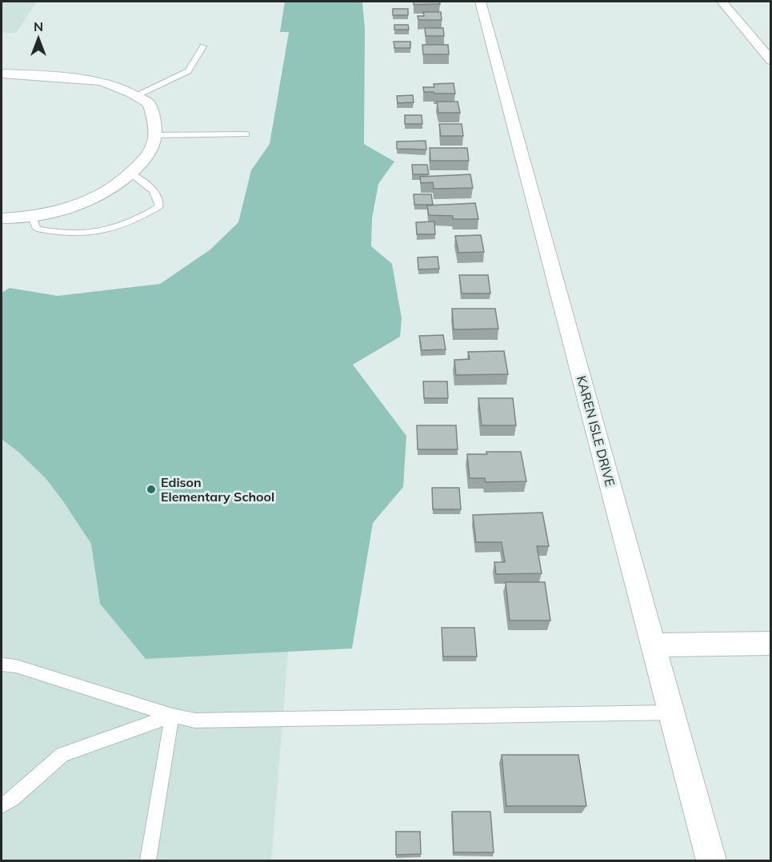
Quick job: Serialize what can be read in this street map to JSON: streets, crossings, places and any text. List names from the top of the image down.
{
  "streets": {
    "street": ["KAREN ISLE DRIVE"]
  },
  "places": ["Edison Elementary School"],
  "north": "top"
}
